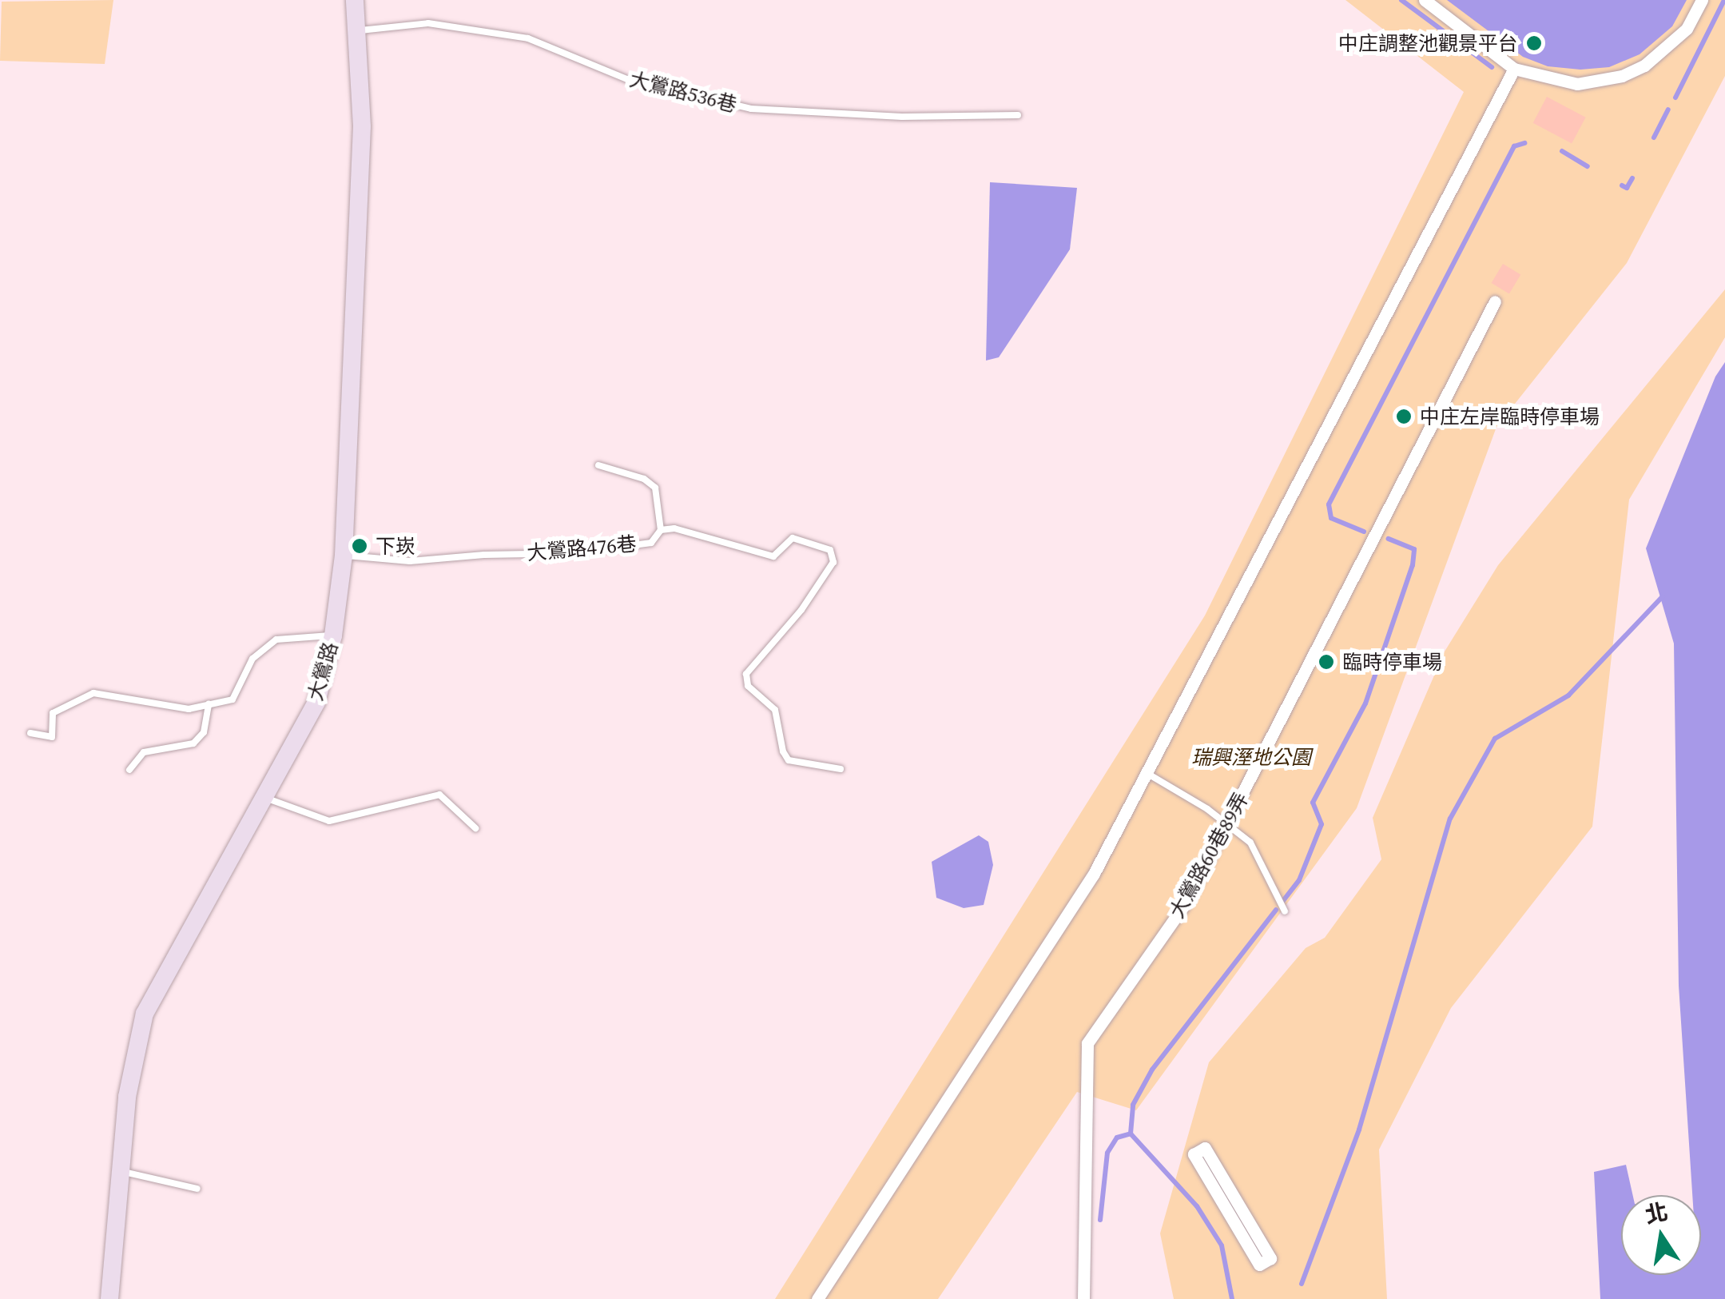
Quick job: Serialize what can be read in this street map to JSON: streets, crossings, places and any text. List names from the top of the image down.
{
  "streets": {
    "street": ["大鶯路", "大鶯路60巷89弄"],
    "lane": ["大鶯路536巷", "大鶯路476巷"]
  },
  "crossings": [
    ["大鶯路536巷", "大鶯路"],
    ["大鶯路476巷", "大鶯路"]
  ],
  "parks": ["瑞興溼地公園"],
  "places": [
    "中庄調整池觀景平台",
    "中庄左岸臨時停車場",
    "下崁",
    "臨時停車場"
  ],
  "north": "top"
}
